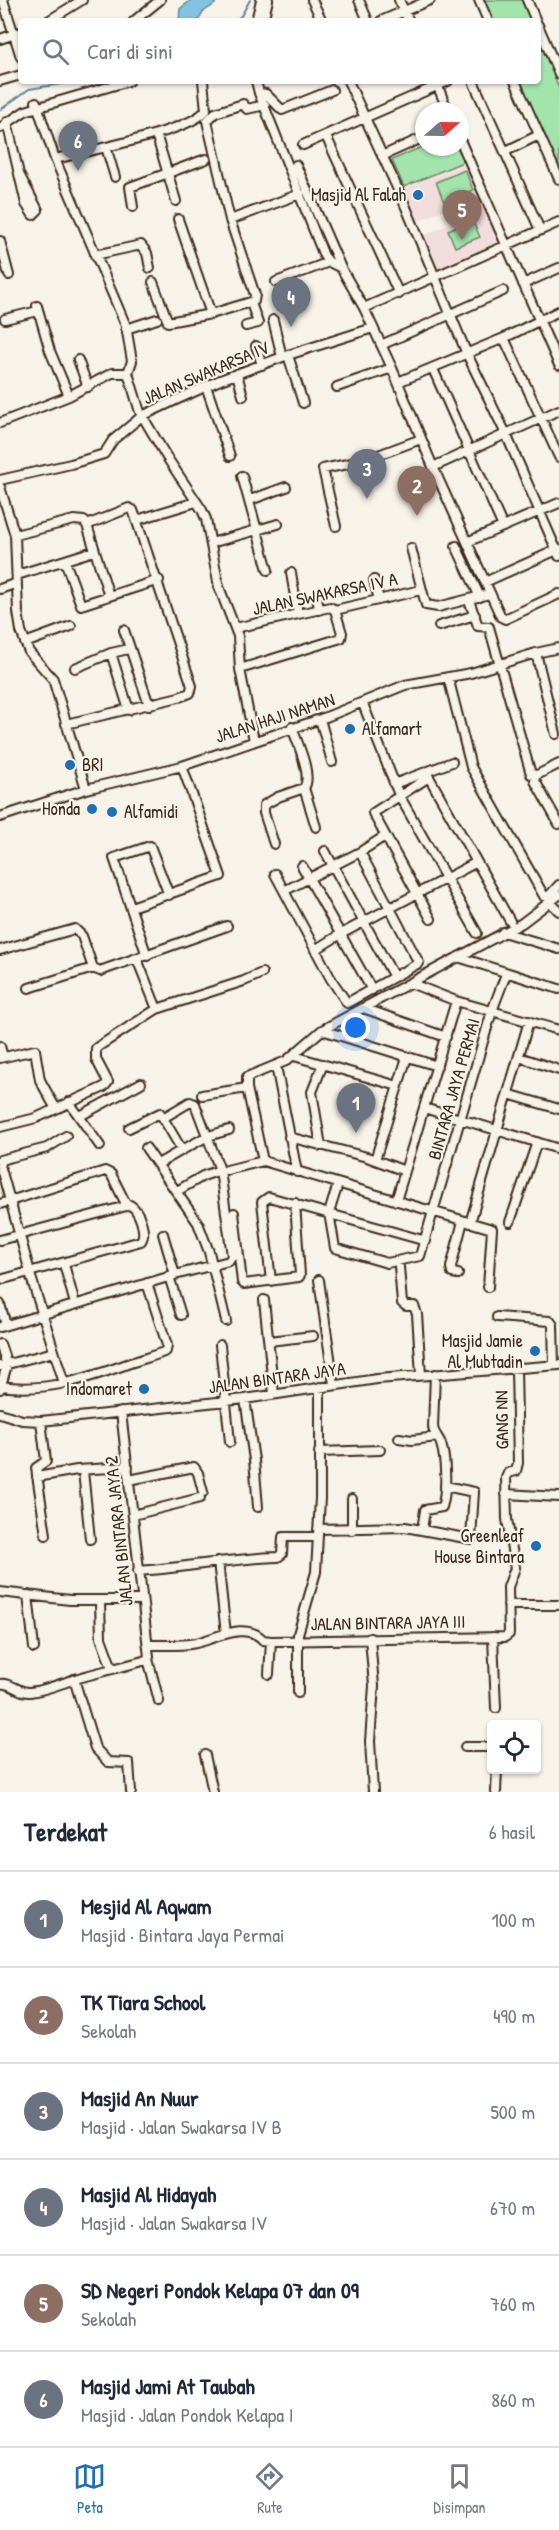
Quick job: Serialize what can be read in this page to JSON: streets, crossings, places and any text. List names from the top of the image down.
{
  "streets": {
    "street": [
      "JALAN SWAKARSA IV",
      "JALAN SWAKARSA IV A",
      "JALAN HAJI NAMAN",
      "BINTARA JAYA PERMAI",
      "JALAN BINTARA JAYA",
      "GANG NN",
      "JALAN BINTARA JAYA 2",
      "JALAN BINTARA JAYA III"
    ]
  },
  "crossings": [
    ["JALAN SWAKARSA IV", "JALAN SWAKARSA IV A"],
    ["JALAN SWAKARSA IV", "JALAN HAJI NAMAN"],
    ["JALAN BINTARA JAYA", "GANG NN"],
    ["JALAN BINTARA JAYA", "JALAN BINTARA JAYA 2"],
    ["JALAN BINTARA JAYA", "JALAN BINTARA JAYA III"]
  ],
  "places": [
    "Masjid Al Falah",
    "Alfamart",
    "BRI",
    "Honda",
    "Alfamidi",
    "Masjid Jamie Al Mubtadin",
    "Indomaret",
    "Greenleaf House Bintara"
  ],
  "north": "right",
  "page": {
    "search": "Cari di sini",
    "pins": [
      "6",
      "5",
      "4",
      "3",
      "2",
      "1"
    ],
    "heading": ["Terdekat", "6 hasil"],
    "list": [
      {
        "mark": "1",
        "name": "Mesjid Al Aqwam",
        "note": "Masjid · Bintara Jaya Permai",
        "value": "100 m"
      },
      {
        "mark": "2",
        "name": "TK Tiara School",
        "note": "Sekolah",
        "value": "490 m"
      },
      {
        "mark": "3",
        "name": "Masjid An Nuur",
        "note": "Masjid · Jalan Swakarsa IV B",
        "value": "500 m"
      },
      {
        "mark": "4",
        "name": "Masjid Al Hidayah",
        "note": "Masjid · Jalan Swakarsa IV",
        "value": "670 m"
      },
      {
        "mark": "5",
        "name": "SD Negeri Pondok Kelapa 07 dan 09",
        "note": "Sekolah",
        "value": "760 m"
      },
      {
        "mark": "6",
        "name": "Masjid Jami At Taubah",
        "note": "Masjid · Jalan Pondok Kelapa I",
        "value": "860 m"
      }
    ],
    "nav": ["Peta", "Rute", "Disimpan"]
  }
}
